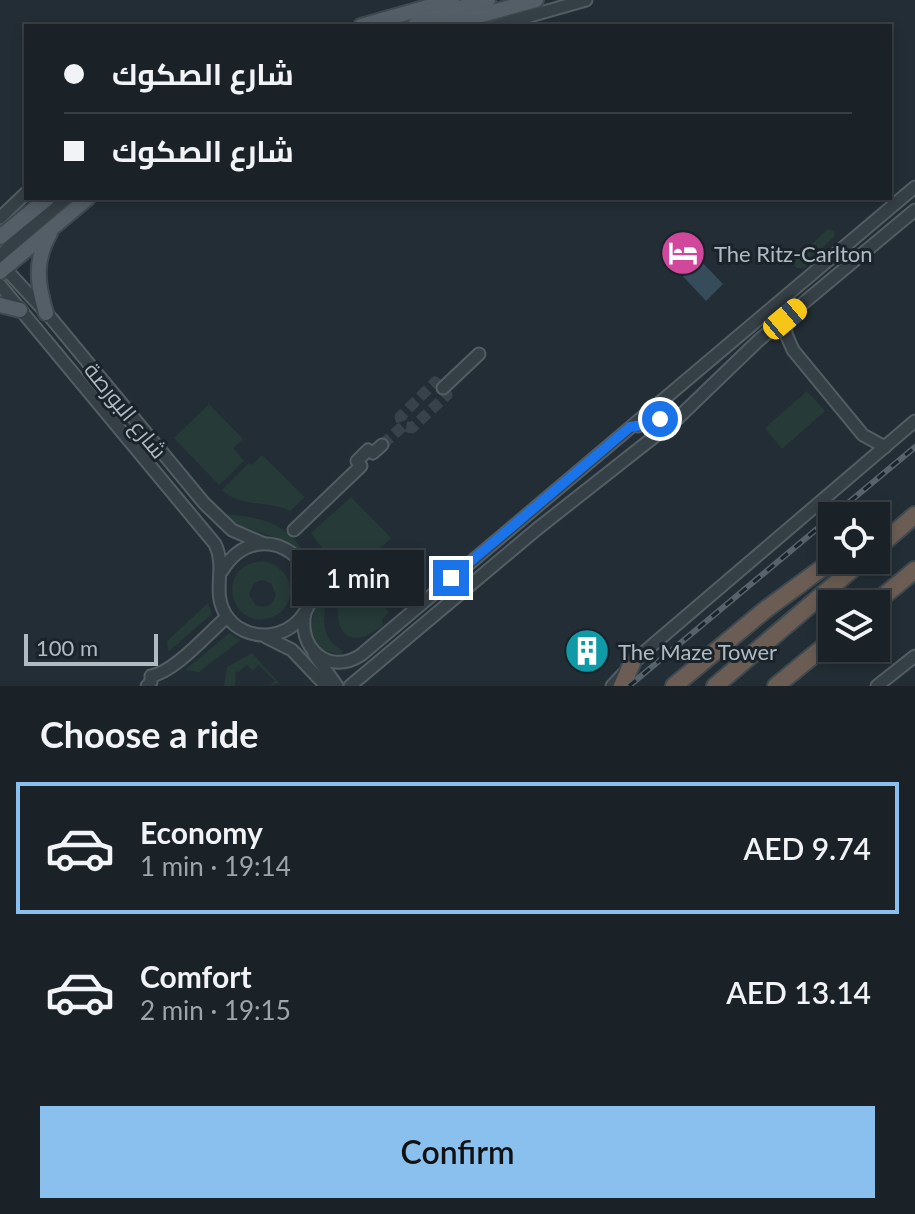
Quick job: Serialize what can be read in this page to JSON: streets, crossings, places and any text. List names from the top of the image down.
{
  "streets": {
    "street": ["شارع البورصة"]
  },
  "places": {
    "hotel": ["The Ritz-Carlton"],
    "building": ["The Maze Tower"]
  },
  "scale_bar": "100 m",
  "page": {
    "banner": ["شارع الصكوك", "شارع الصكوك"],
    "bubble": "1 min",
    "scale": "100 m",
    "heading": "Choose a ride",
    "list": [
      {
        "name": "Economy",
        "note": "1 min · 19:14",
        "value": "AED 9.74"
      },
      {
        "name": "Comfort",
        "note": "2 min · 19:15",
        "value": "AED 13.14"
      }
    ],
    "buttons": "Confirm"
  }
}
